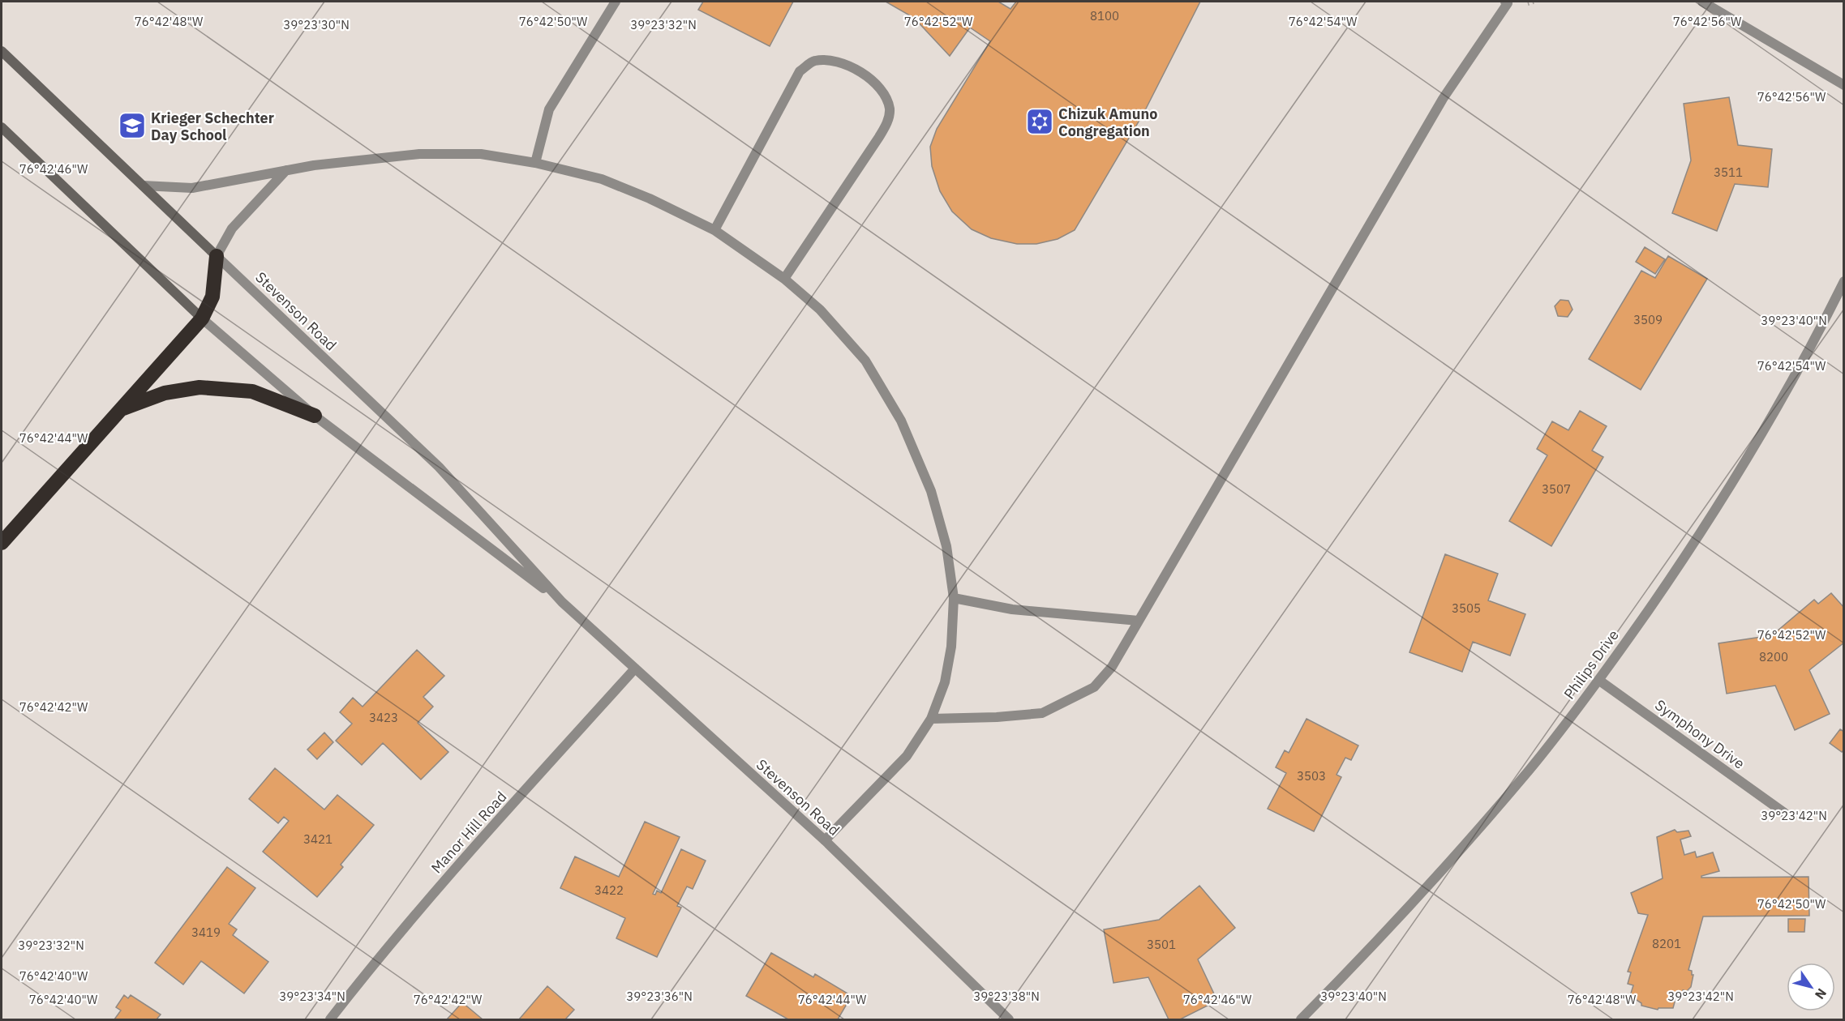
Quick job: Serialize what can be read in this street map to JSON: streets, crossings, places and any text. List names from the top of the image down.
{
  "streets": {
    "main road": ["Stevenson Road"],
    "street": ["Philips Drive", "Symphony Drive", "Manor Hill Road"]
  },
  "crossings": [
    ["Stevenson Road", "Manor Hill Road"],
    ["Philips Drive", "Symphony Drive"]
  ],
  "places": {
    "synagogue": ["Chizuk Amuno Congregation"],
    "school or university": ["Krieger Schechter Day School"]
  },
  "house_numbers": [
    "8100",
    "3511",
    "3509",
    "3507",
    "3505",
    "8200",
    "3423",
    "3503",
    "3421",
    "3422",
    "3419",
    "8201",
    "3501"
  ],
  "north": "bottom right",
  "coordinates": [
    "76°42'48\"W",
    "76°42'50\"W",
    "76°42'52\"W",
    "76°42'54\"W",
    "76°42'56\"W",
    "39°23'30\"N",
    "39°23'32\"N",
    "76°42'46\"W",
    "39°23'40\"N",
    "76°42'44\"W",
    "76°42'42\"W",
    "39°23'42\"N",
    "76°42'40\"W",
    "39°23'34\"N",
    "39°23'36\"N",
    "39°23'38\"N"
  ]
}
